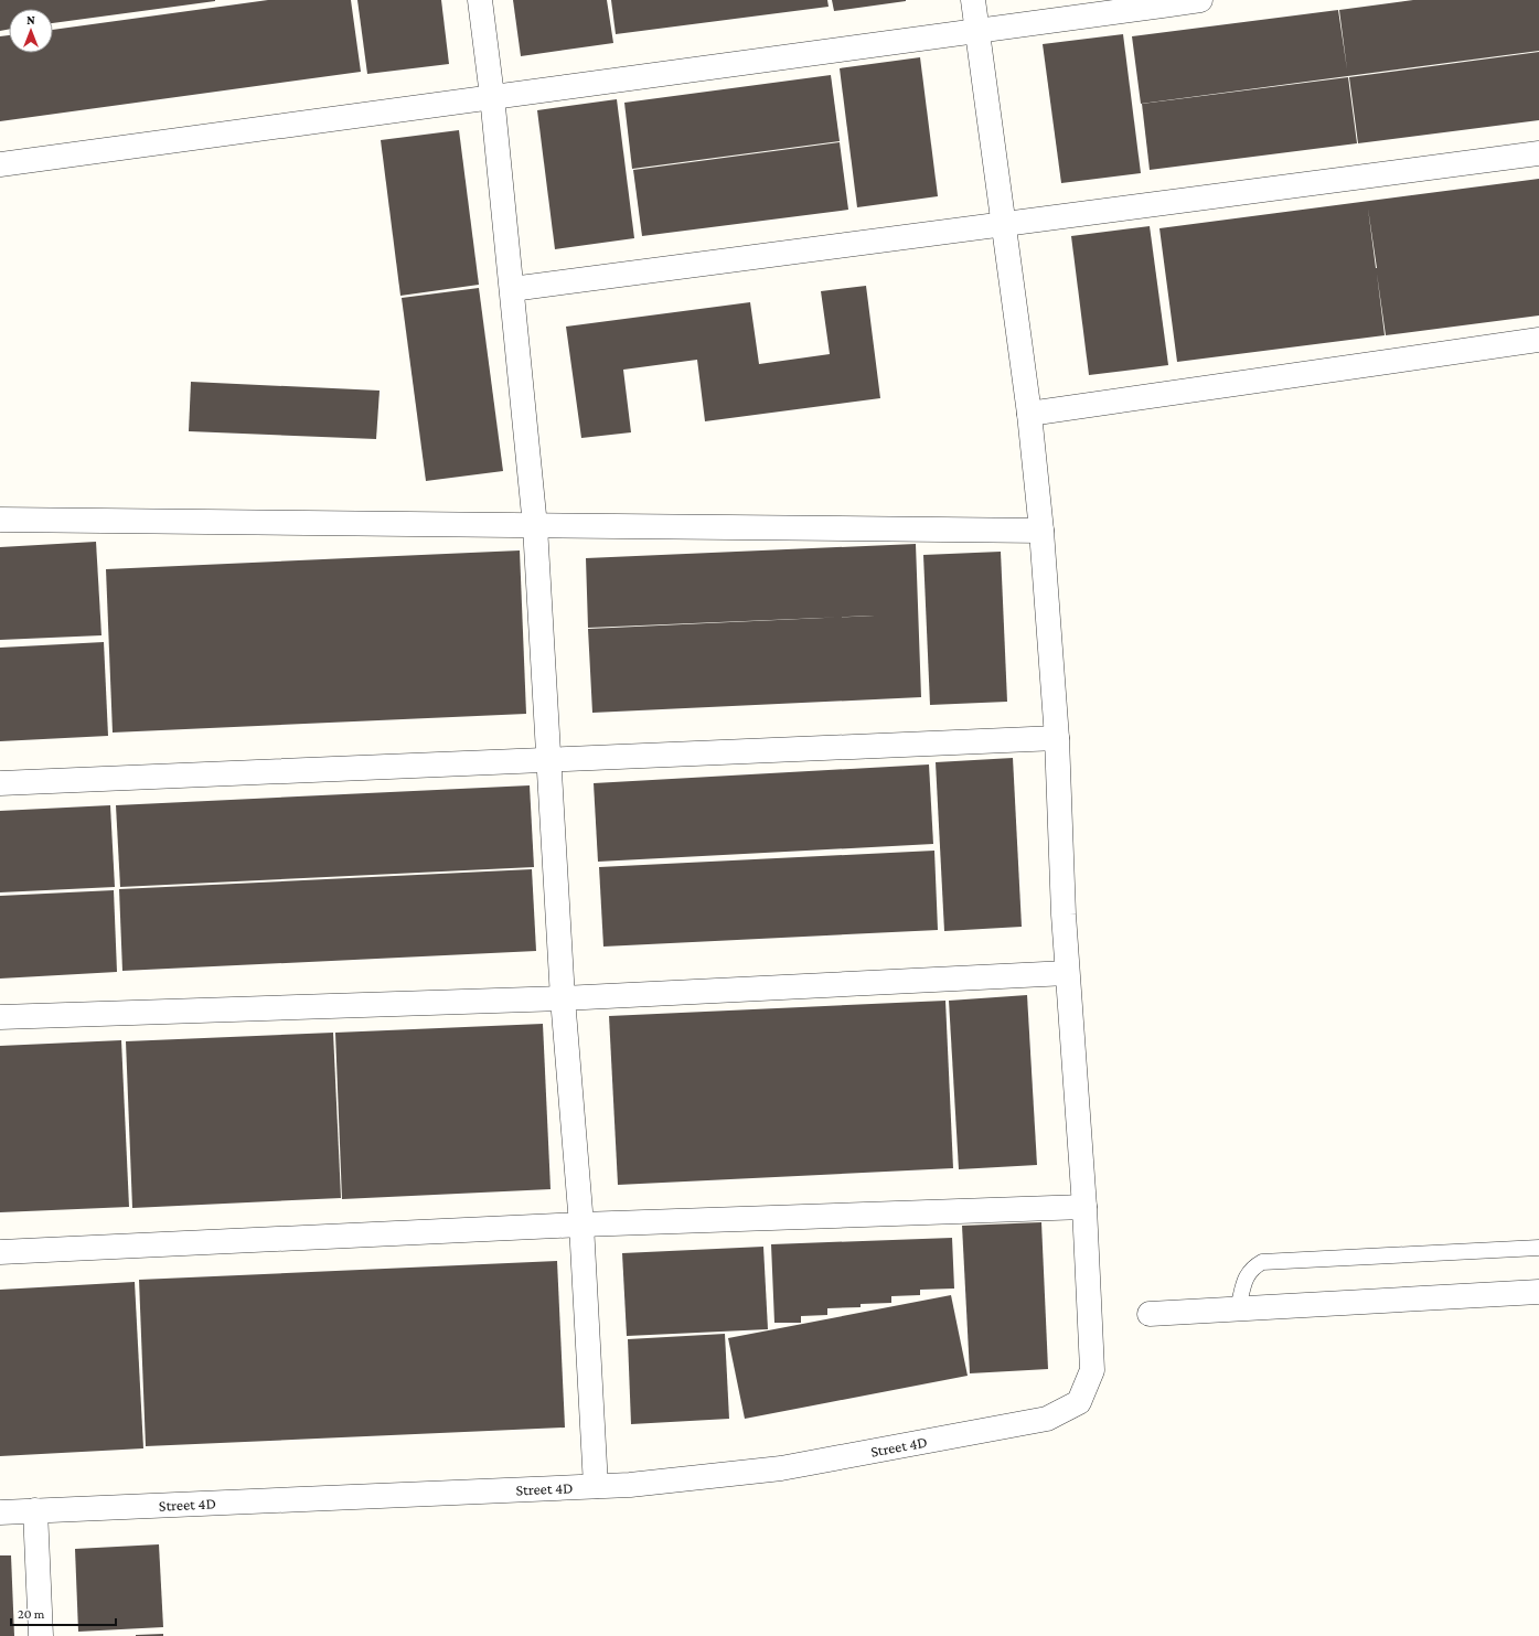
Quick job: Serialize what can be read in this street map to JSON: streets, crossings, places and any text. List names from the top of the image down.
{
  "streets": {
    "street": ["Street 4D"]
  },
  "scale_bar": "20 m",
  "north": "top"
}
